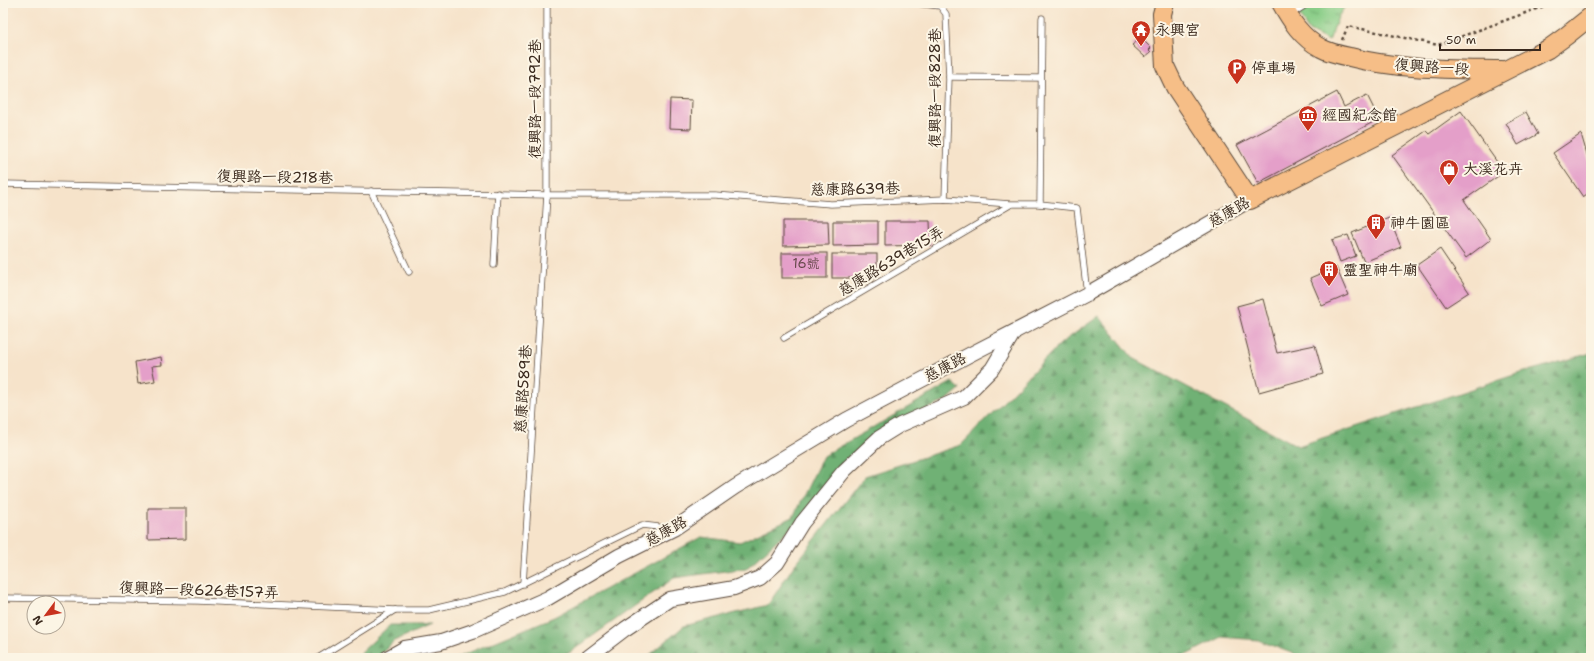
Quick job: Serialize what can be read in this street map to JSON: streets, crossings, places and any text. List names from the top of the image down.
{
  "streets": {
    "main road": ["復興路一段", "慈康路"],
    "lane": [
      "復興路一段828巷",
      "復興路一段792巷",
      "復興路一段218巷",
      "慈康路639巷",
      "慈康路639巷15弄",
      "慈康路589巷",
      "復興路一段626巷157弄"
    ]
  },
  "crossings": [
    ["復興路一段", "慈康路"],
    ["復興路一段828巷", "慈康路639巷"],
    ["復興路一段792巷", "復興路一段218巷"],
    ["復興路一段792巷", "慈康路639巷"],
    ["復興路一段792巷", "慈康路589巷"],
    ["復興路一段218巷", "慈康路639巷"],
    ["復興路一段218巷", "慈康路589巷"],
    ["慈康路639巷", "慈康路"],
    ["慈康路639巷", "慈康路639巷15弄"],
    ["慈康路639巷", "慈康路589巷"]
  ],
  "places": {
    "temple": ["永興宮"],
    "parking": ["停車場"],
    "museum": ["經國紀念館"],
    "shop": ["大溪花卉"],
    "building": ["神牛園區", "靈聖神牛廟"]
  },
  "house_numbers": ["16號"],
  "scale_bar": "50 m",
  "north": "bottom left"
}
